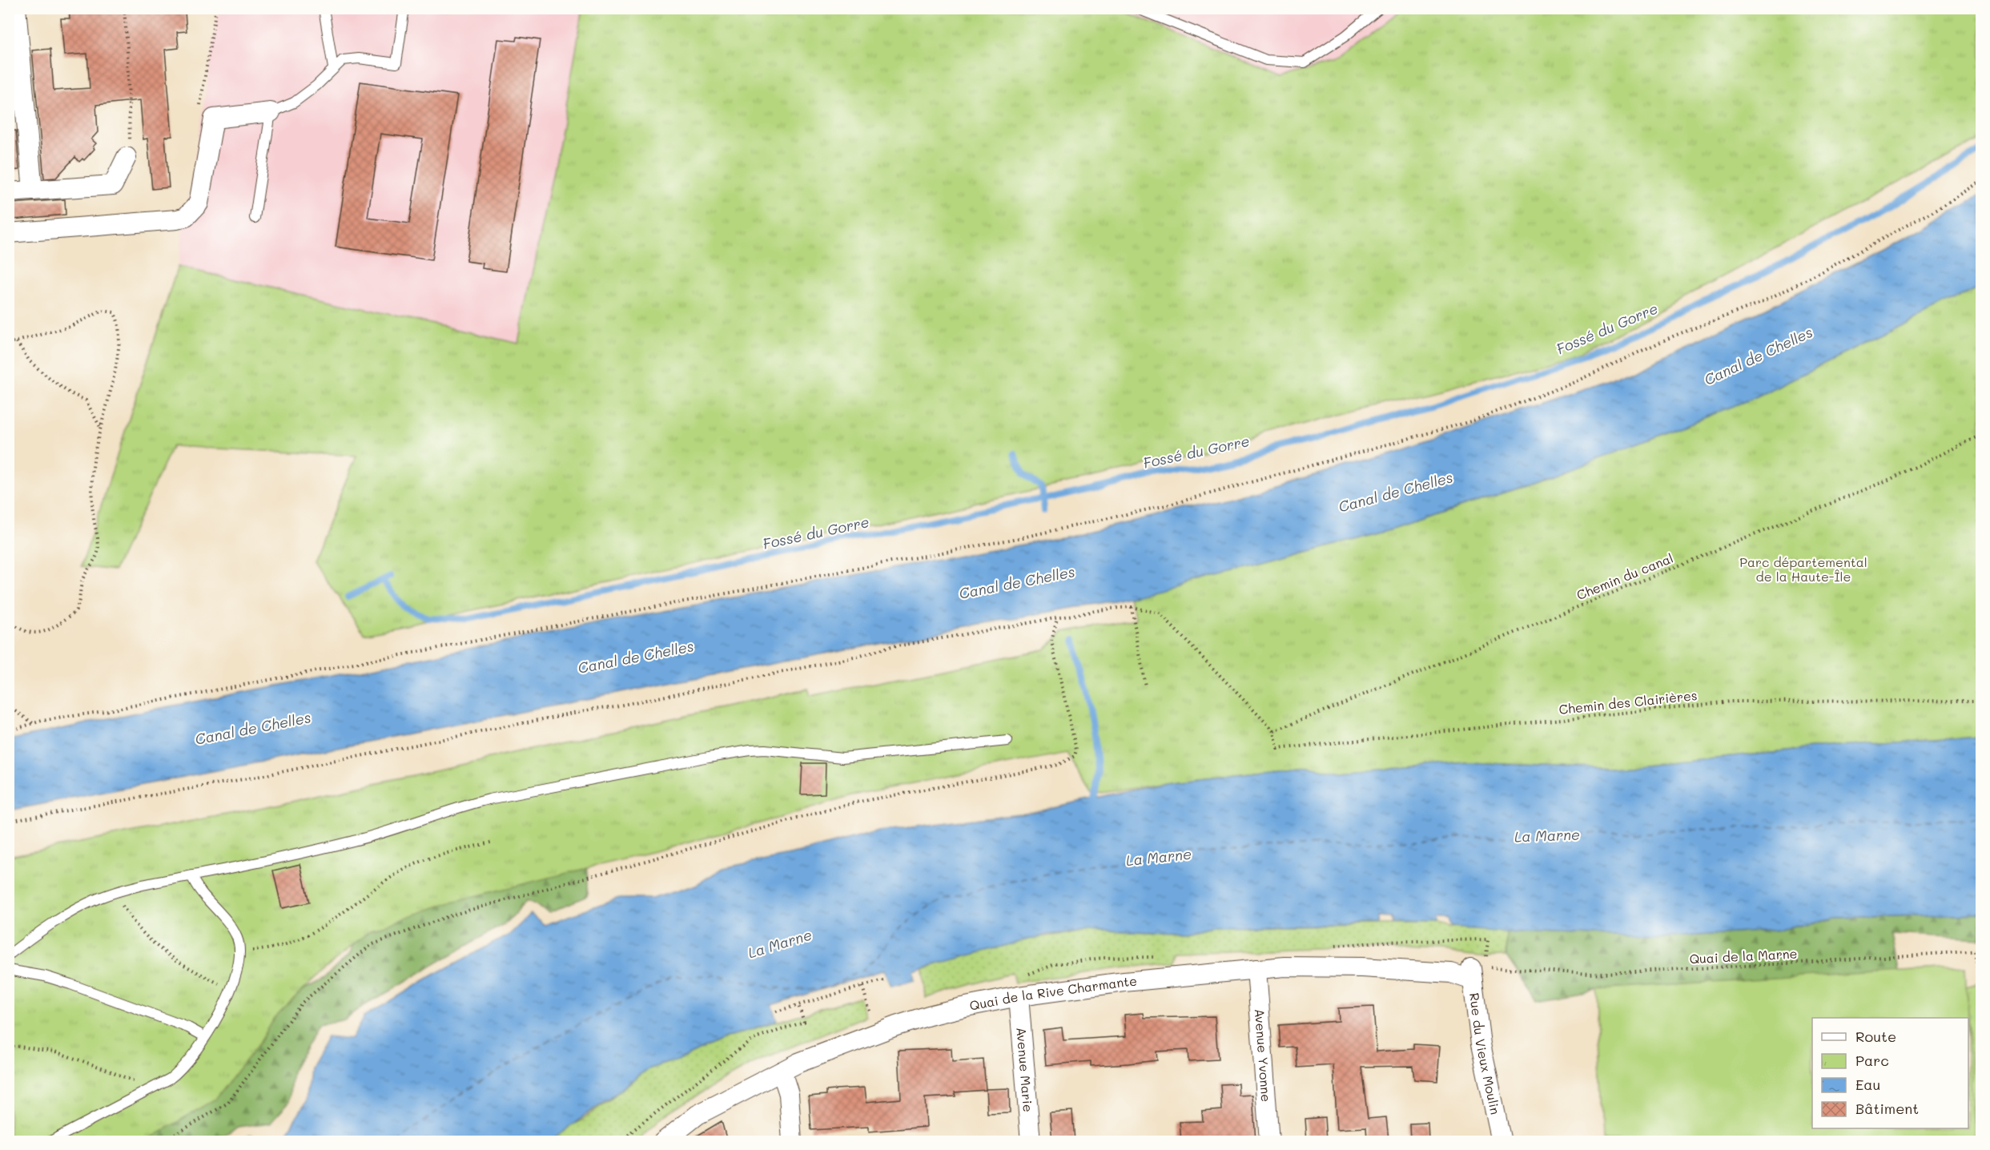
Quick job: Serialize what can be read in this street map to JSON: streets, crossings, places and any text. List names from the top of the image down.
{
  "streets": {
    "street": [
      "Quai de la Rive Charmante",
      "Rue du Vieux Moulin",
      "Avenue Yvonne",
      "Avenue Marie"
    ],
    "path": ["Chemin du canal", "Chemin des Clairières", "Quai de la Marne"]
  },
  "crossings": [
    ["Chemin du canal", "Chemin des Clairières"],
    ["Quai de la Marne", "Quai de la Rive Charmante"],
    ["Quai de la Marne", "Rue du Vieux Moulin"],
    ["Quai de la Rive Charmante", "Rue du Vieux Moulin"],
    ["Quai de la Rive Charmante", "Avenue Yvonne"],
    ["Quai de la Rive Charmante", "Avenue Marie"]
  ],
  "water": ["Fossé du Gorre", "Canal de Chelles", "La Marne"],
  "parks": ["Parc départemental de la Haute-Île"],
  "legend": [
    "Route",
    "Parc",
    "Eau",
    "Bâtiment"
  ]
}
